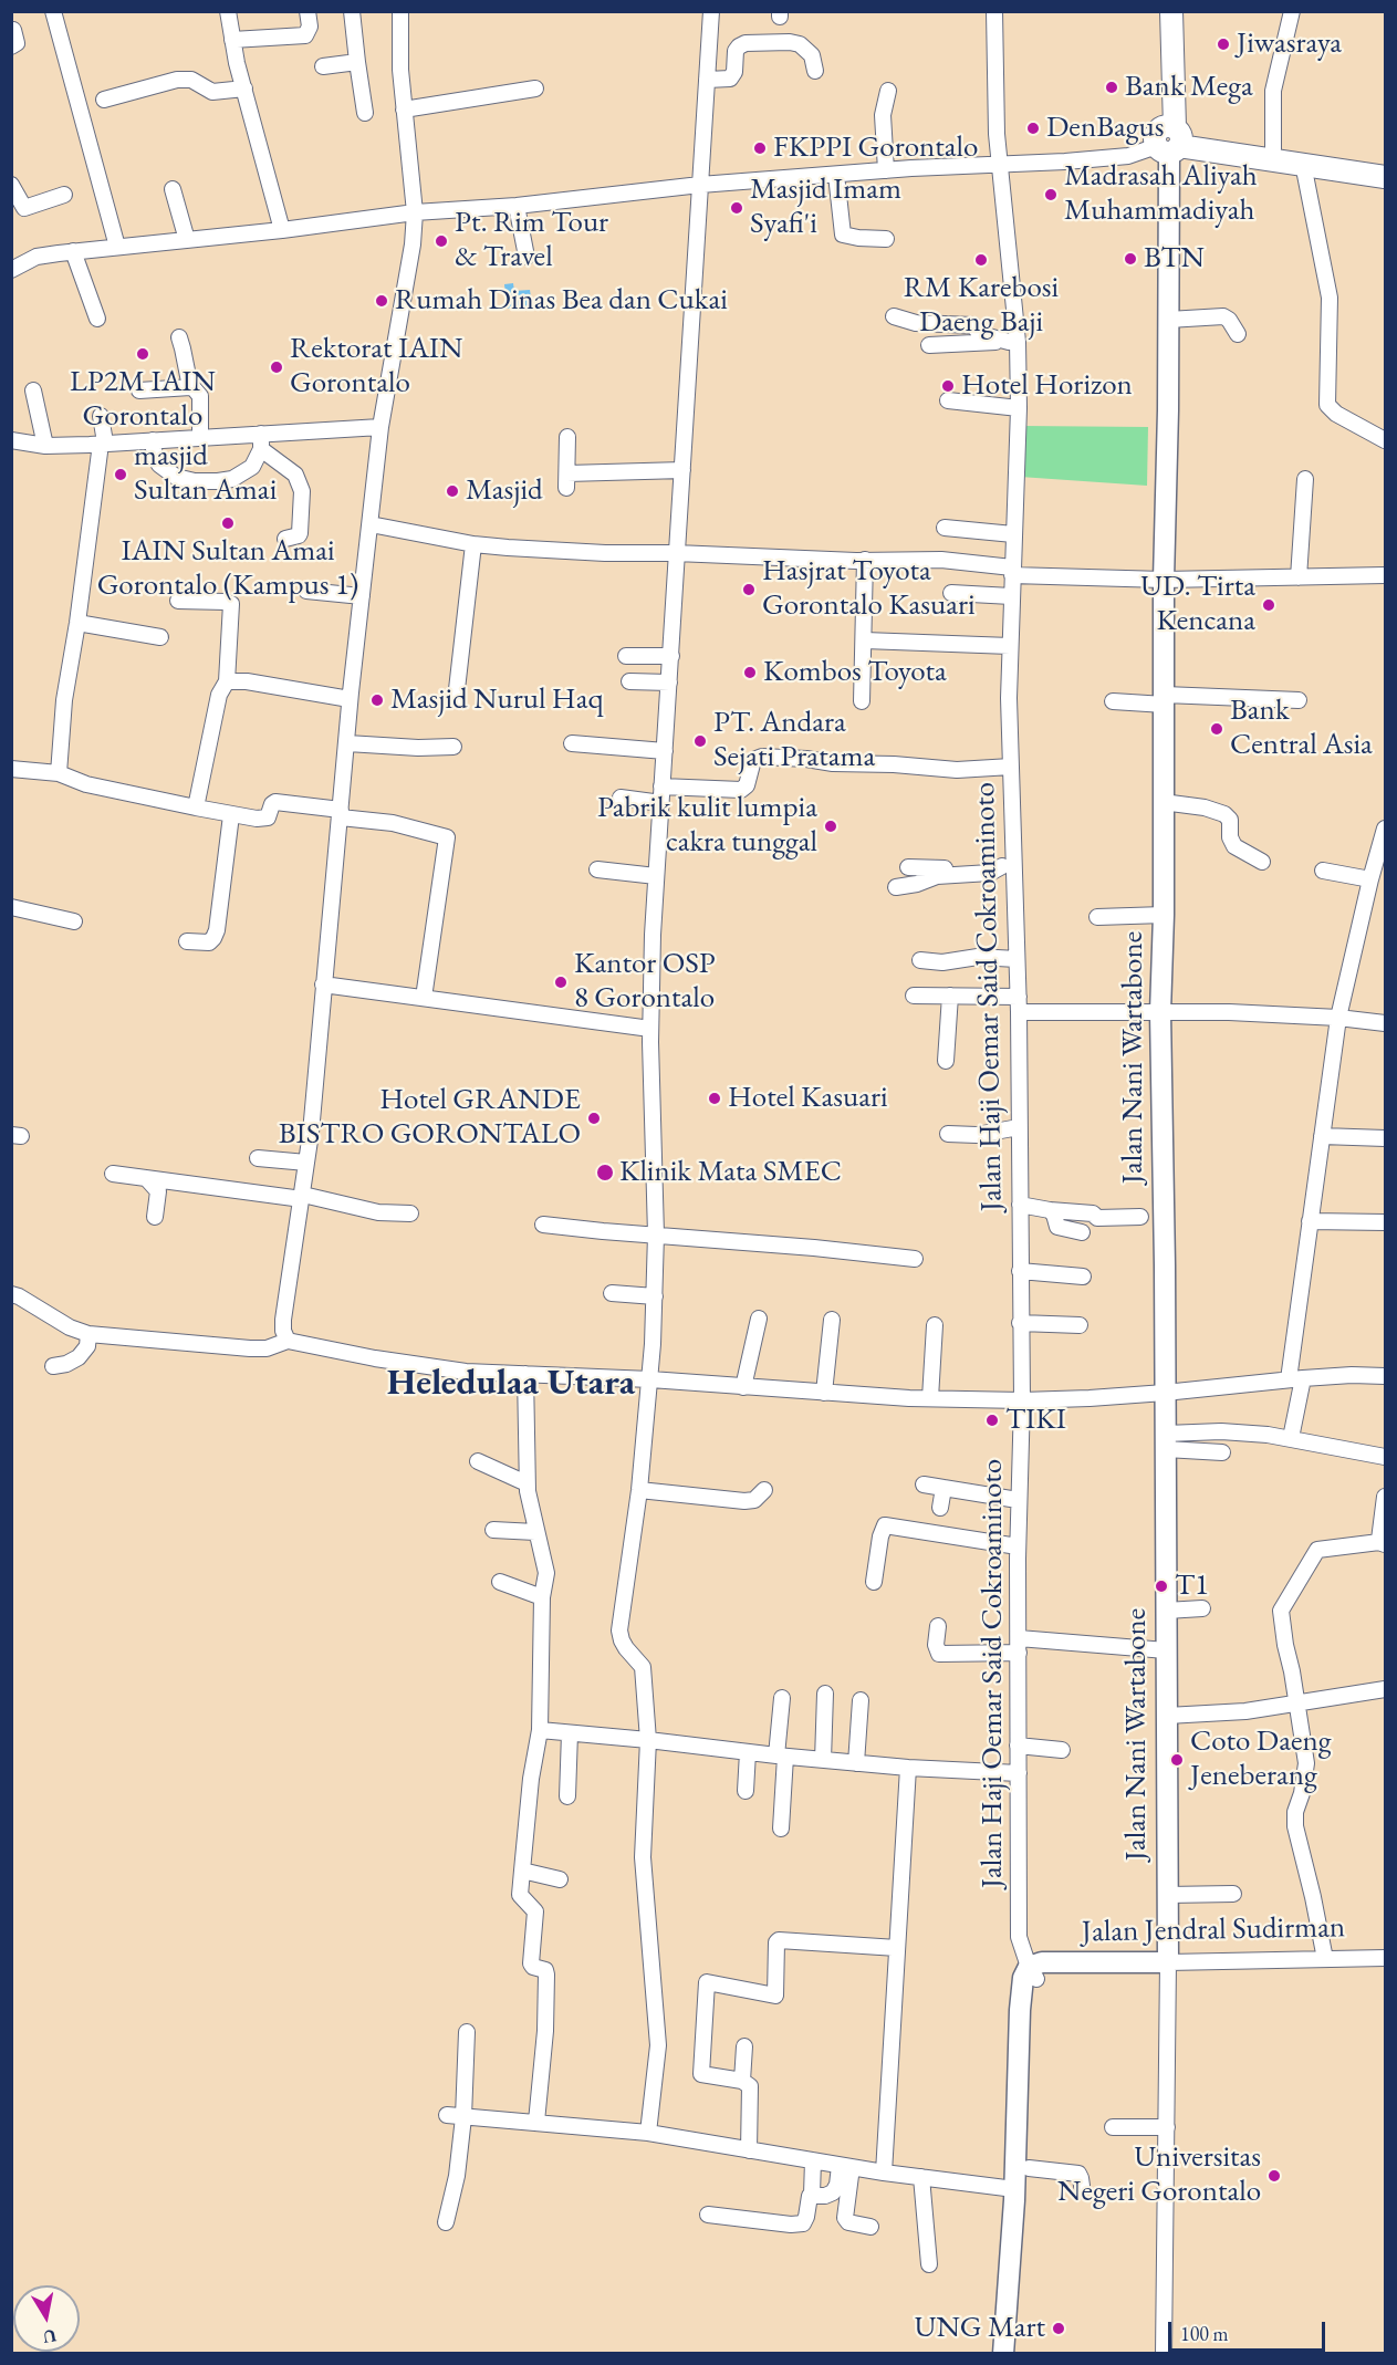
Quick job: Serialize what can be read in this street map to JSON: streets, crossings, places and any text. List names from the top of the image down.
{
  "streets": {
    "highway": ["Jalan Nani Wartabone"],
    "main road": ["Jalan Jendral Sudirman"],
    "street": ["Jalan Haji Oemar Said Cokroaminoto"]
  },
  "crossings": [
    ["Jalan Haji Oemar Said Cokroaminoto", "Jalan Jendral Sudirman"],
    ["Jalan Nani Wartabone", "Jalan Jendral Sudirman"]
  ],
  "districts": ["Heledulaa Utara"],
  "places": [
    "Jiwasraya",
    "Bank Mega",
    "DenBagus",
    "FKPPI Gorontalo",
    "Madrasah Aliyah Muhammadiyah",
    "Masjid Imam Syafi'i",
    "Pt. Rim Tour & Travel",
    "BTN",
    "RM Karebosi Daeng Baji",
    "Rumah Dinas Bea dan Cukai",
    "LP2M IAIN Gorontalo",
    "Rektorat IAIN Gorontalo",
    "Hotel Horizon",
    "masjid Sultan Amai",
    "Masjid",
    "IAIN Sultan Amai Gorontalo (Kampus 1)",
    "Hasjrat Toyota Gorontalo Kasuari",
    "UD. Tirta Kencana",
    "Kombos Toyota",
    "Masjid Nurul Haq",
    "Bank Central Asia",
    "PT. Andara Sejati Pratama",
    "Pabrik kulit lumpia cakra tunggal",
    "Kantor OSP 8 Gorontalo",
    "Hotel Kasuari",
    "Hotel GRANDE BISTRO GORONTALO",
    "Klinik Mata SMEC",
    "TIKI",
    "T1",
    "Coto Daeng Jeneberang",
    "Universitas Negeri Gorontalo",
    "UNG Mart"
  ],
  "scale_bar": "100 m",
  "north": "bottom"
}
